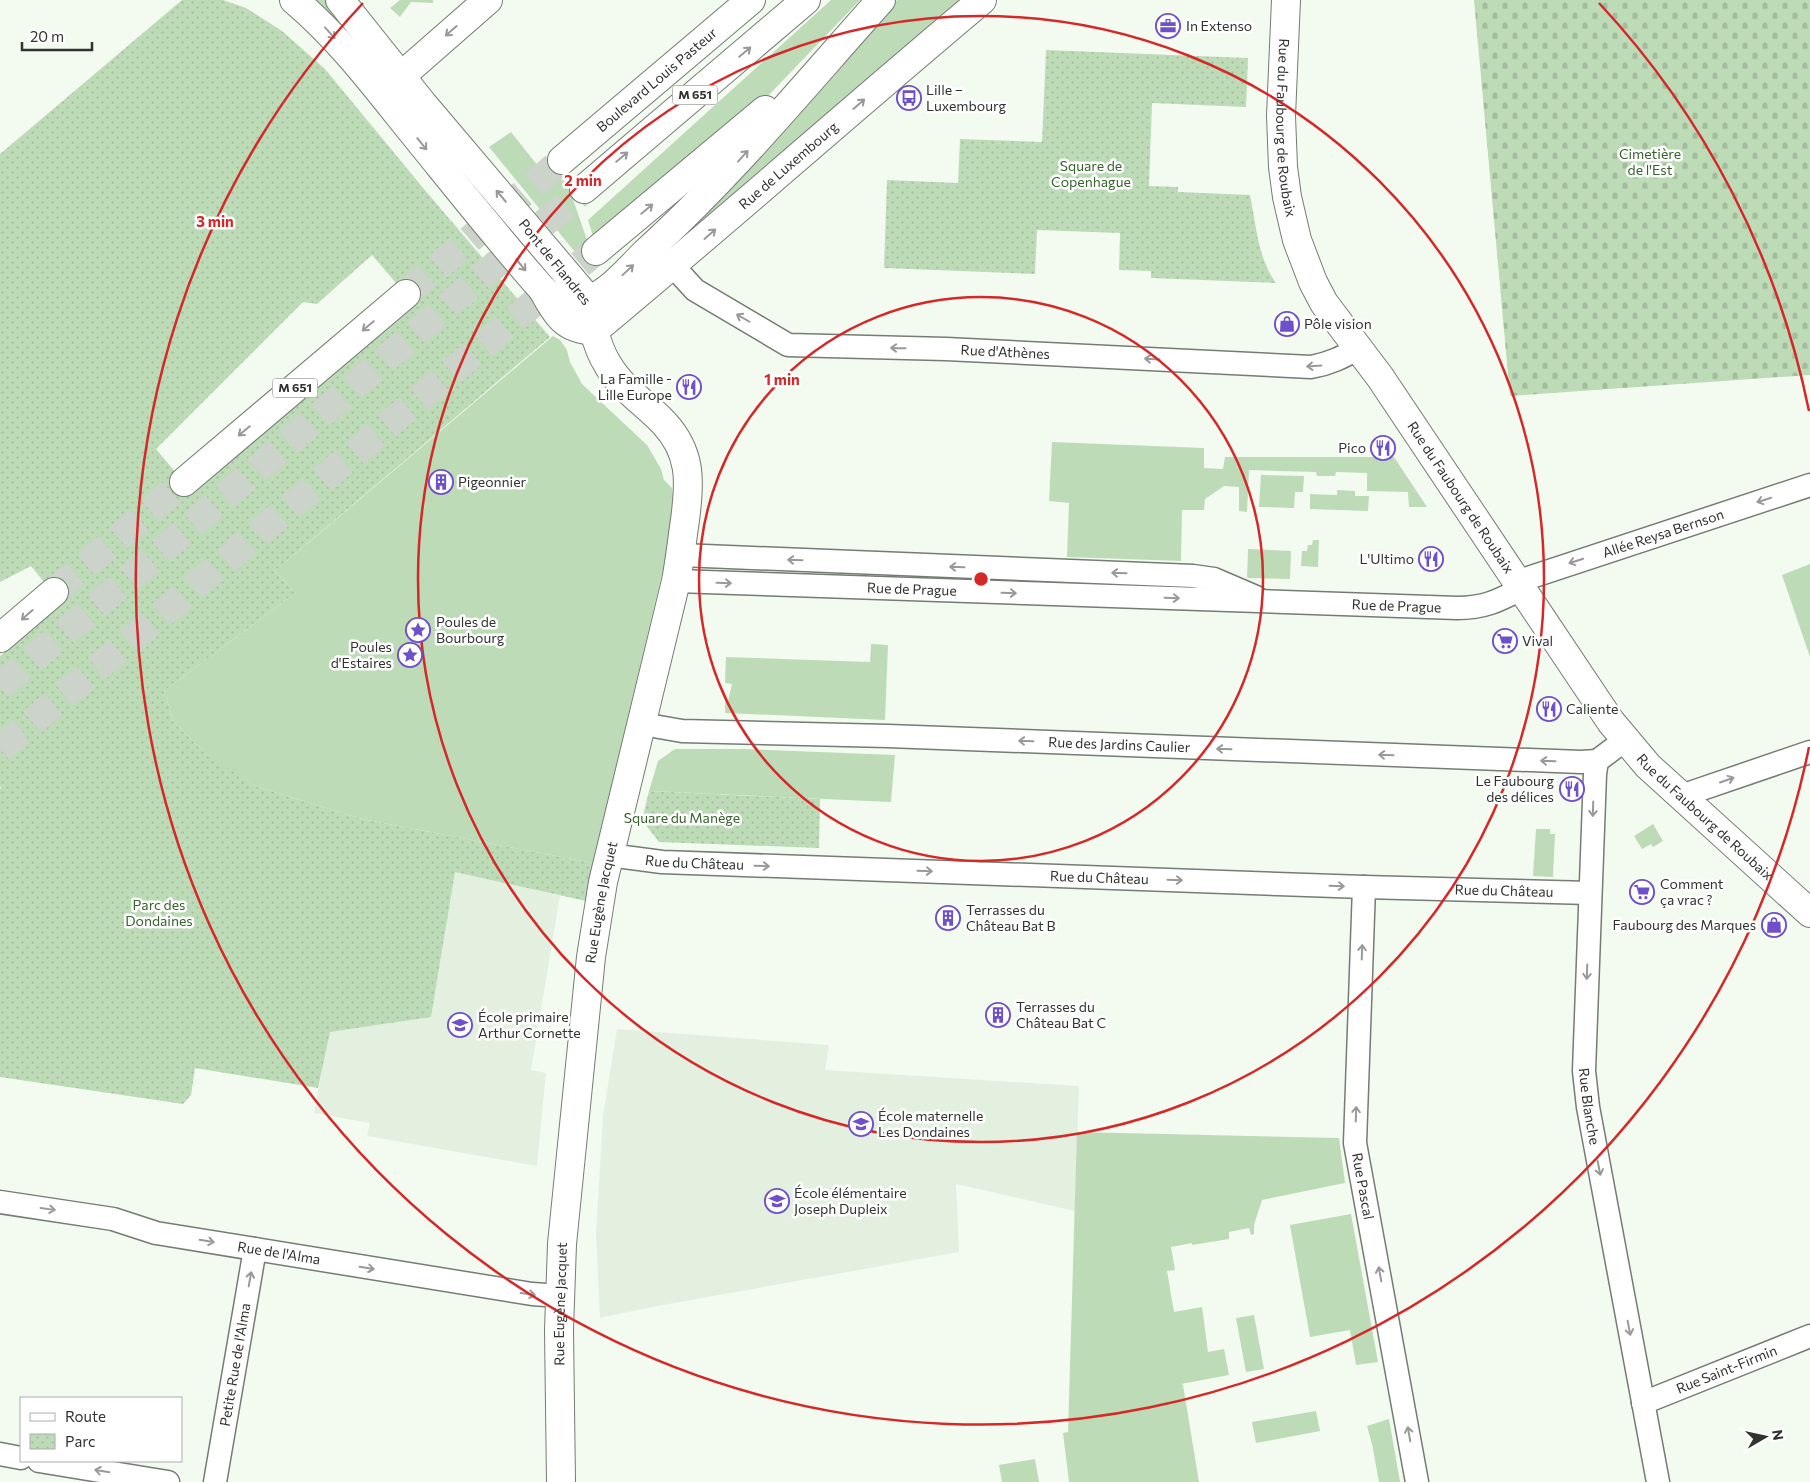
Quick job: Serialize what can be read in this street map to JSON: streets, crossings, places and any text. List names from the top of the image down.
{
  "streets": {
    "main road": [
      "Boulevard Louis Pasteur",
      "M 651",
      "Rue du Faubourg de Roubaix",
      "Rue de Luxembourg",
      "Pont de Flandres",
      "Rue Eugène Jacquet"
    ],
    "street": [
      "Rue d'Athènes",
      "Allée Reysa Bernson",
      "Rue de Prague",
      "Rue des Jardins Caulier",
      "Rue du Château",
      "Rue Blanche",
      "Rue Pascal",
      "Rue de l'Alma",
      "Petite Rue de l'Alma",
      "Rue Saint-Firmin"
    ]
  },
  "crossings": [
    ["Rue du Faubourg de Roubaix", "Rue d'Athènes"],
    ["Rue du Faubourg de Roubaix", "Allée Reysa Bernson"],
    ["Rue du Faubourg de Roubaix", "Rue de Prague"],
    ["Rue de Luxembourg", "Pont de Flandres"],
    ["Rue de Luxembourg", "Rue d'Athènes"],
    ["Rue de Luxembourg", "Rue Eugène Jacquet"],
    ["Pont de Flandres", "Rue Eugène Jacquet"],
    ["Allée Reysa Bernson", "Rue de Prague"],
    ["Rue de Prague", "Rue Eugène Jacquet"],
    ["Rue des Jardins Caulier", "Rue Eugène Jacquet"],
    ["Rue des Jardins Caulier", "Rue Blanche"],
    ["Rue du Château", "Rue Eugène Jacquet"],
    ["Rue du Château", "Rue Blanche"],
    ["Rue du Château", "Rue Pascal"],
    ["Rue Eugène Jacquet", "Rue de l'Alma"],
    ["Rue Blanche", "Rue Saint-Firmin"],
    ["Rue de l'Alma", "Petite Rue de l'Alma"]
  ],
  "one_way": [
    "Rue d'Athènes",
    "Allée Reysa Bernson",
    "Rue des Jardins Caulier",
    "Rue du Château",
    "Rue Blanche",
    "Rue Pascal",
    "Rue de l'Alma",
    "Petite Rue de l'Alma"
  ],
  "parks": [
    "Cimetière de l'Est",
    "Square de Copenhague",
    "Square du Manège",
    "Parc des Dondaines"
  ],
  "places": {
    "office": ["In Extenso"],
    "bus stop": ["Lille – Luxembourg"],
    "shop": ["Pôle vision", "Faubourg des Marques"],
    "restaurant": [
      "La Famille - Lille Europe",
      "Pico",
      "L'Ultimo",
      "Caliente",
      "Le Faubourg des délices"
    ],
    "building": ["Pigeonnier", "Terrasses du Château Bat B", "Terrasses du Château Bat C"],
    "place": ["Poules de Bourbourg", "Poules d'Estaires"],
    "supermarket": ["Vival", "Comment ça vrac ?"],
    "school or university": ["École primaire Arthur Cornette", "École maternelle Les Dondaines", "École élémentaire Joseph Dupleix"]
  },
  "legend": ["Route", "Parc"],
  "scale_bar": "20 m",
  "north": "right",
  "rings": ["2 min", "3 min", "1 min"]
}
